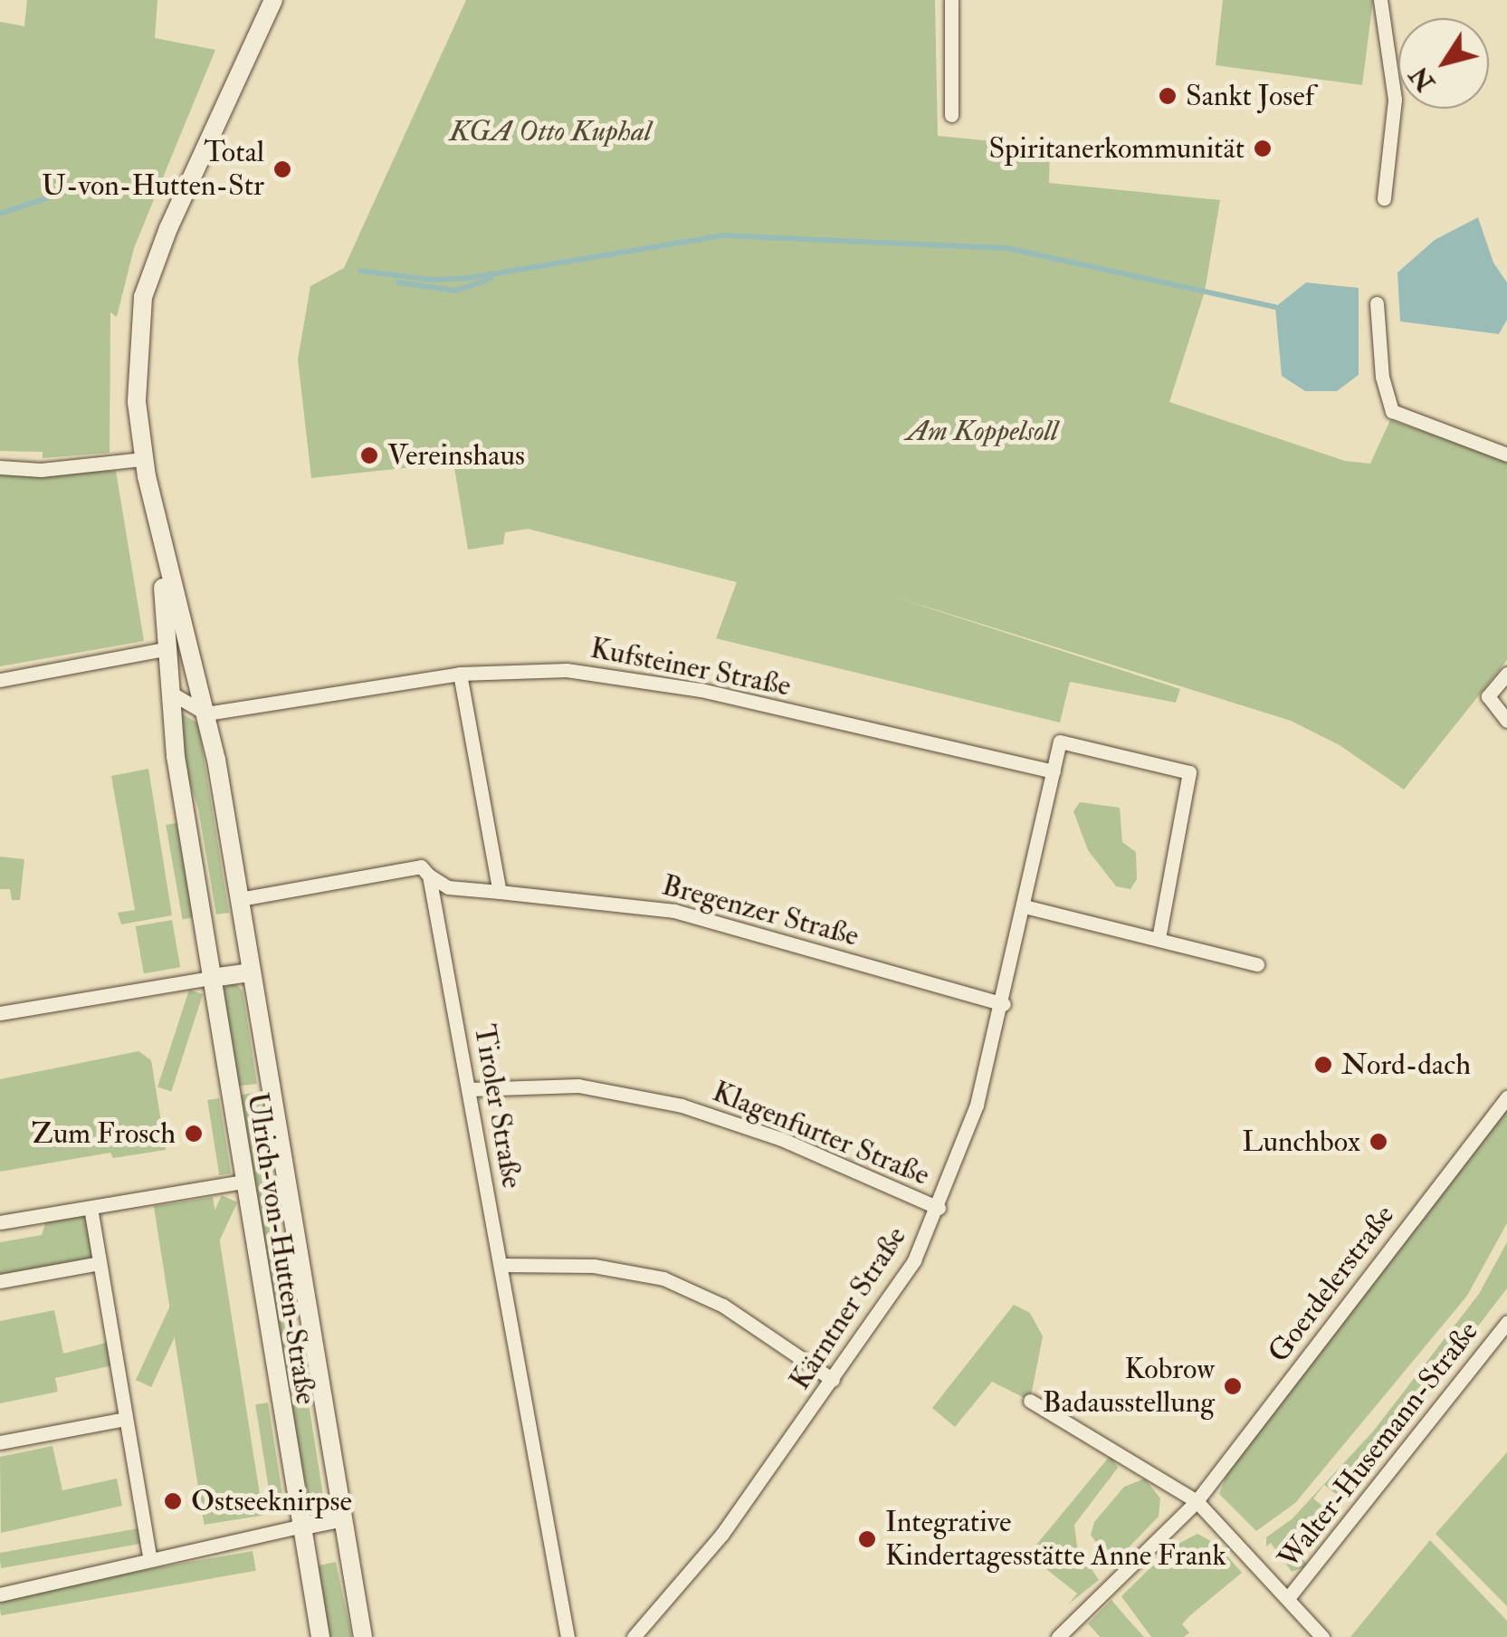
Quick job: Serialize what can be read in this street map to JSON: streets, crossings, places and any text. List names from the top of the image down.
{
  "streets": {
    "street": [
      "Kufsteiner Straße",
      "Bregenzer Straße",
      "Tiroler Straße",
      "Klagenfurter Straße",
      "Ulrich-von-Hutten-Straße",
      "Goerdelerstraße",
      "Kärntner Straße",
      "Walter-Husemann-Straße"
    ]
  },
  "crossings": [
    ["Kufsteiner Straße", "Ulrich-von-Hutten-Straße"],
    ["Kufsteiner Straße", "Kärntner Straße"],
    ["Bregenzer Straße", "Kärntner Straße"],
    ["Tiroler Straße", "Klagenfurter Straße"],
    ["Klagenfurter Straße", "Kärntner Straße"]
  ],
  "parks": ["KGA Otto Kuphal", "Am Koppelsoll"],
  "places": [
    "Sankt Josef",
    "Spiritanerkommunität",
    "Total U-von-Hutten-Str",
    "Vereinshaus",
    "Nord-dach",
    "Zum Frosch",
    "Lunchbox",
    "Kobrow Badausstellung",
    "Ostseeknirpse",
    "Integrative Kindertagesstätte Anne Frank"
  ],
  "north": "bottom left"
}
